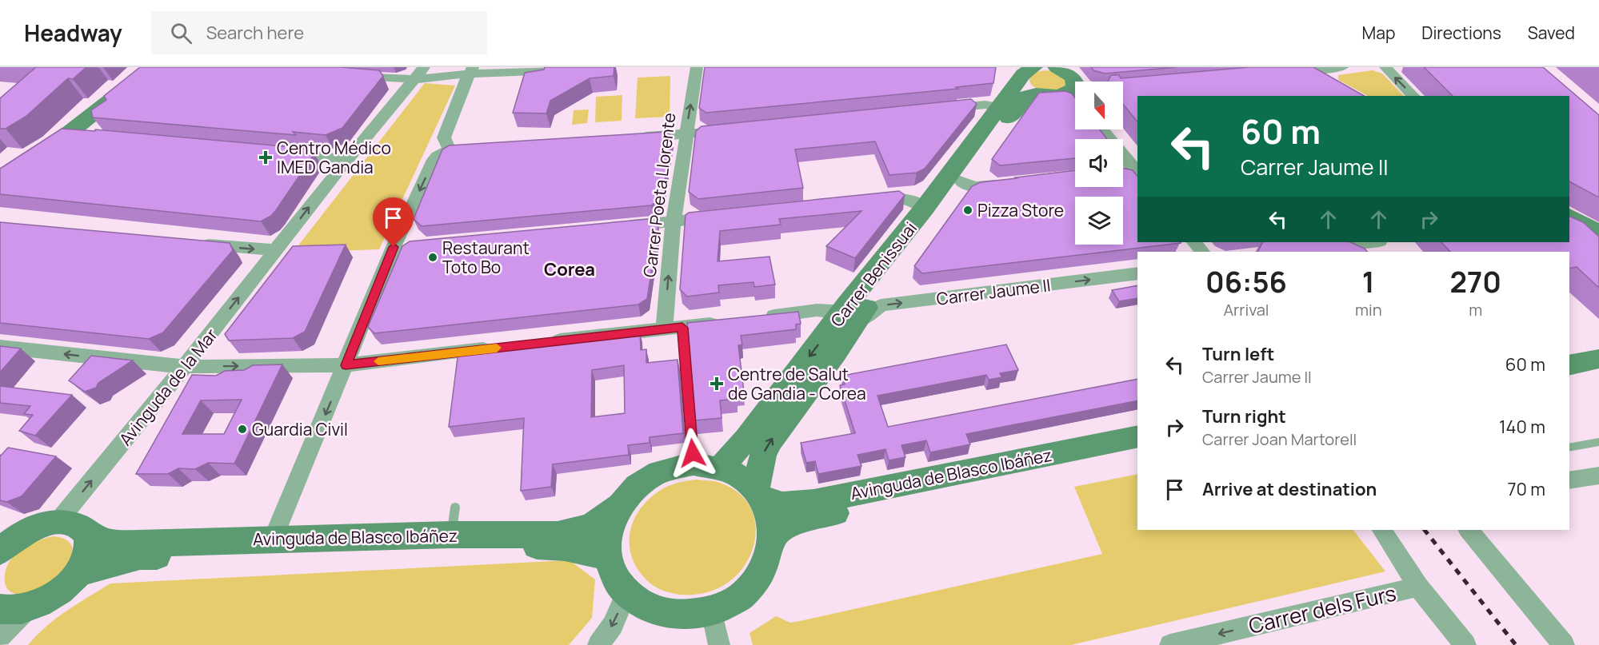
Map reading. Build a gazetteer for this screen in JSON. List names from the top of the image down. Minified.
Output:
{"streets":{"main road":["Carrer Benissuai","Avinguda de Blasco Ibáñez"],"street":["Carrer Poeta Llorente","Carrer Jaume II","Avinguda de la Mar","Carrer dels Furs"]},"crossings":[["Carrer Benissuai","Carrer Jaume II"],["Carrer Benissuai","Avinguda de Blasco Ibáñez"],["Avinguda de la Mar","Avinguda de Blasco Ibáñez"]],"one_way":["Carrer Poeta Llorente","Carrer dels Furs"],"districts":["Corea"],"places":{"health":["Centro Médico IMED Gandia","Centre de Salut de Gandia - Corea"],"other":["Pizza Store","Restaurant Toto Bo","Guardia Civil"]},"north":"bottom","page":{"header":"Headway","search":"Search here","nav":["Map","Directions","Saved"],"turn":["60 m","Carrer Jaume II"],"eta":["06:56","Arrival","1","min","270","m"],"list":[{"name":"Turn left","note":"Carrer Jaume II","value":"60 m"},{"name":"Turn right","note":"Carrer Joan Martorell","value":"140 m"},{"name":"Arrive at destination","value":"70 m"}]}}
